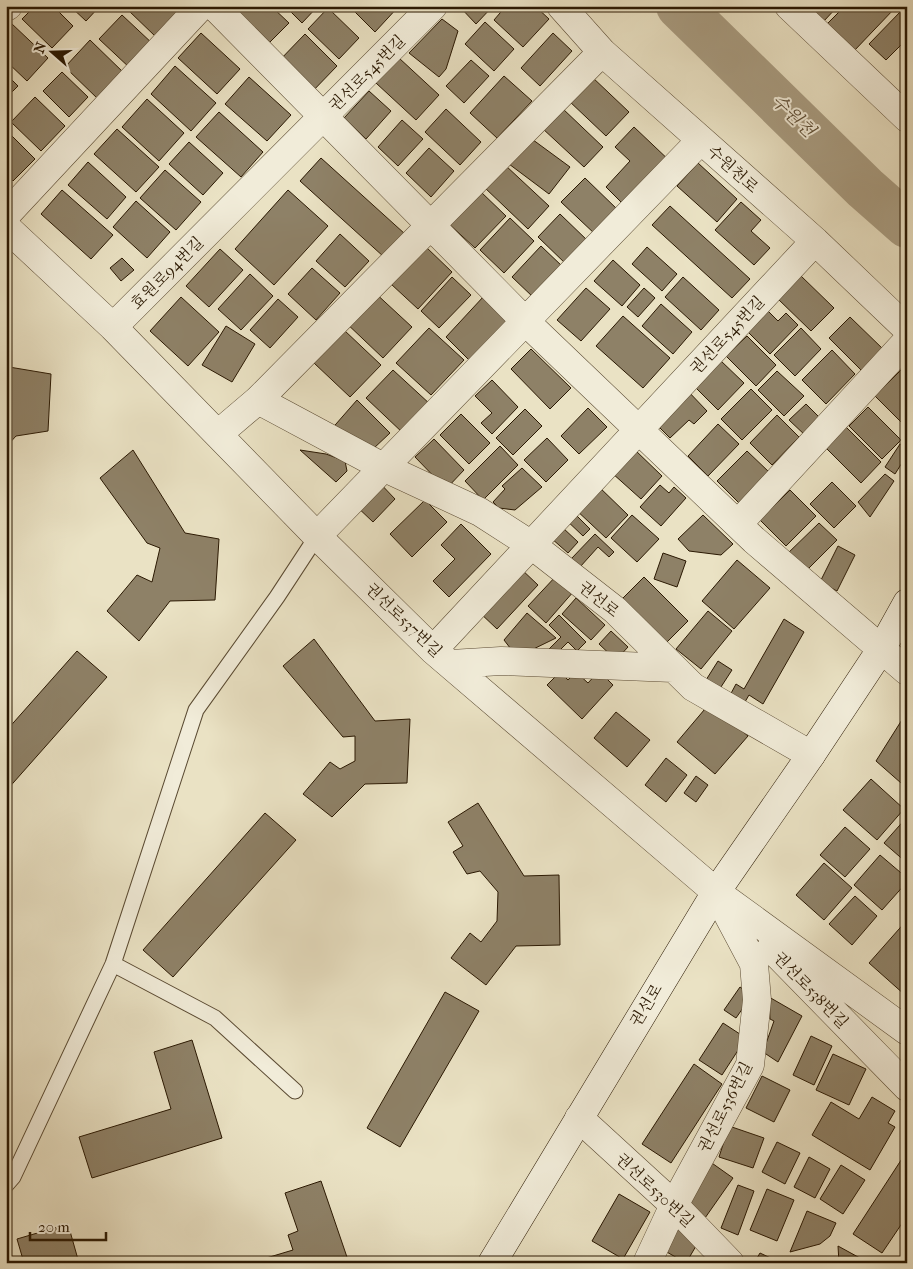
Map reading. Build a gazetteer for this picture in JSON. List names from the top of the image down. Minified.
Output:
{"streets":{"street":["권선로545번길","수원천로","효원로94번길","권선로","권선로537번길","권선로538번길","권선로536번길","권선로530번길"]},"crossings":[["권선로545번길","수원천로"],["권선로545번길","효원로94번길"],["권선로545번길","권선로"],["권선로545번길","권선로537번길"],["효원로94번길","권선로537번길"],["권선로","권선로537번길"],["권선로","권선로538번길"],["권선로","권선로536번길"],["권선로","권선로530번길"],["권선로537번길","권선로538번길"],["권선로537번길","권선로536번길"],["권선로538번길","권선로536번길"],["권선로536번길","권선로530번길"]],"water":["수원천"],"scale_bar":"20 m","north":"left"}
